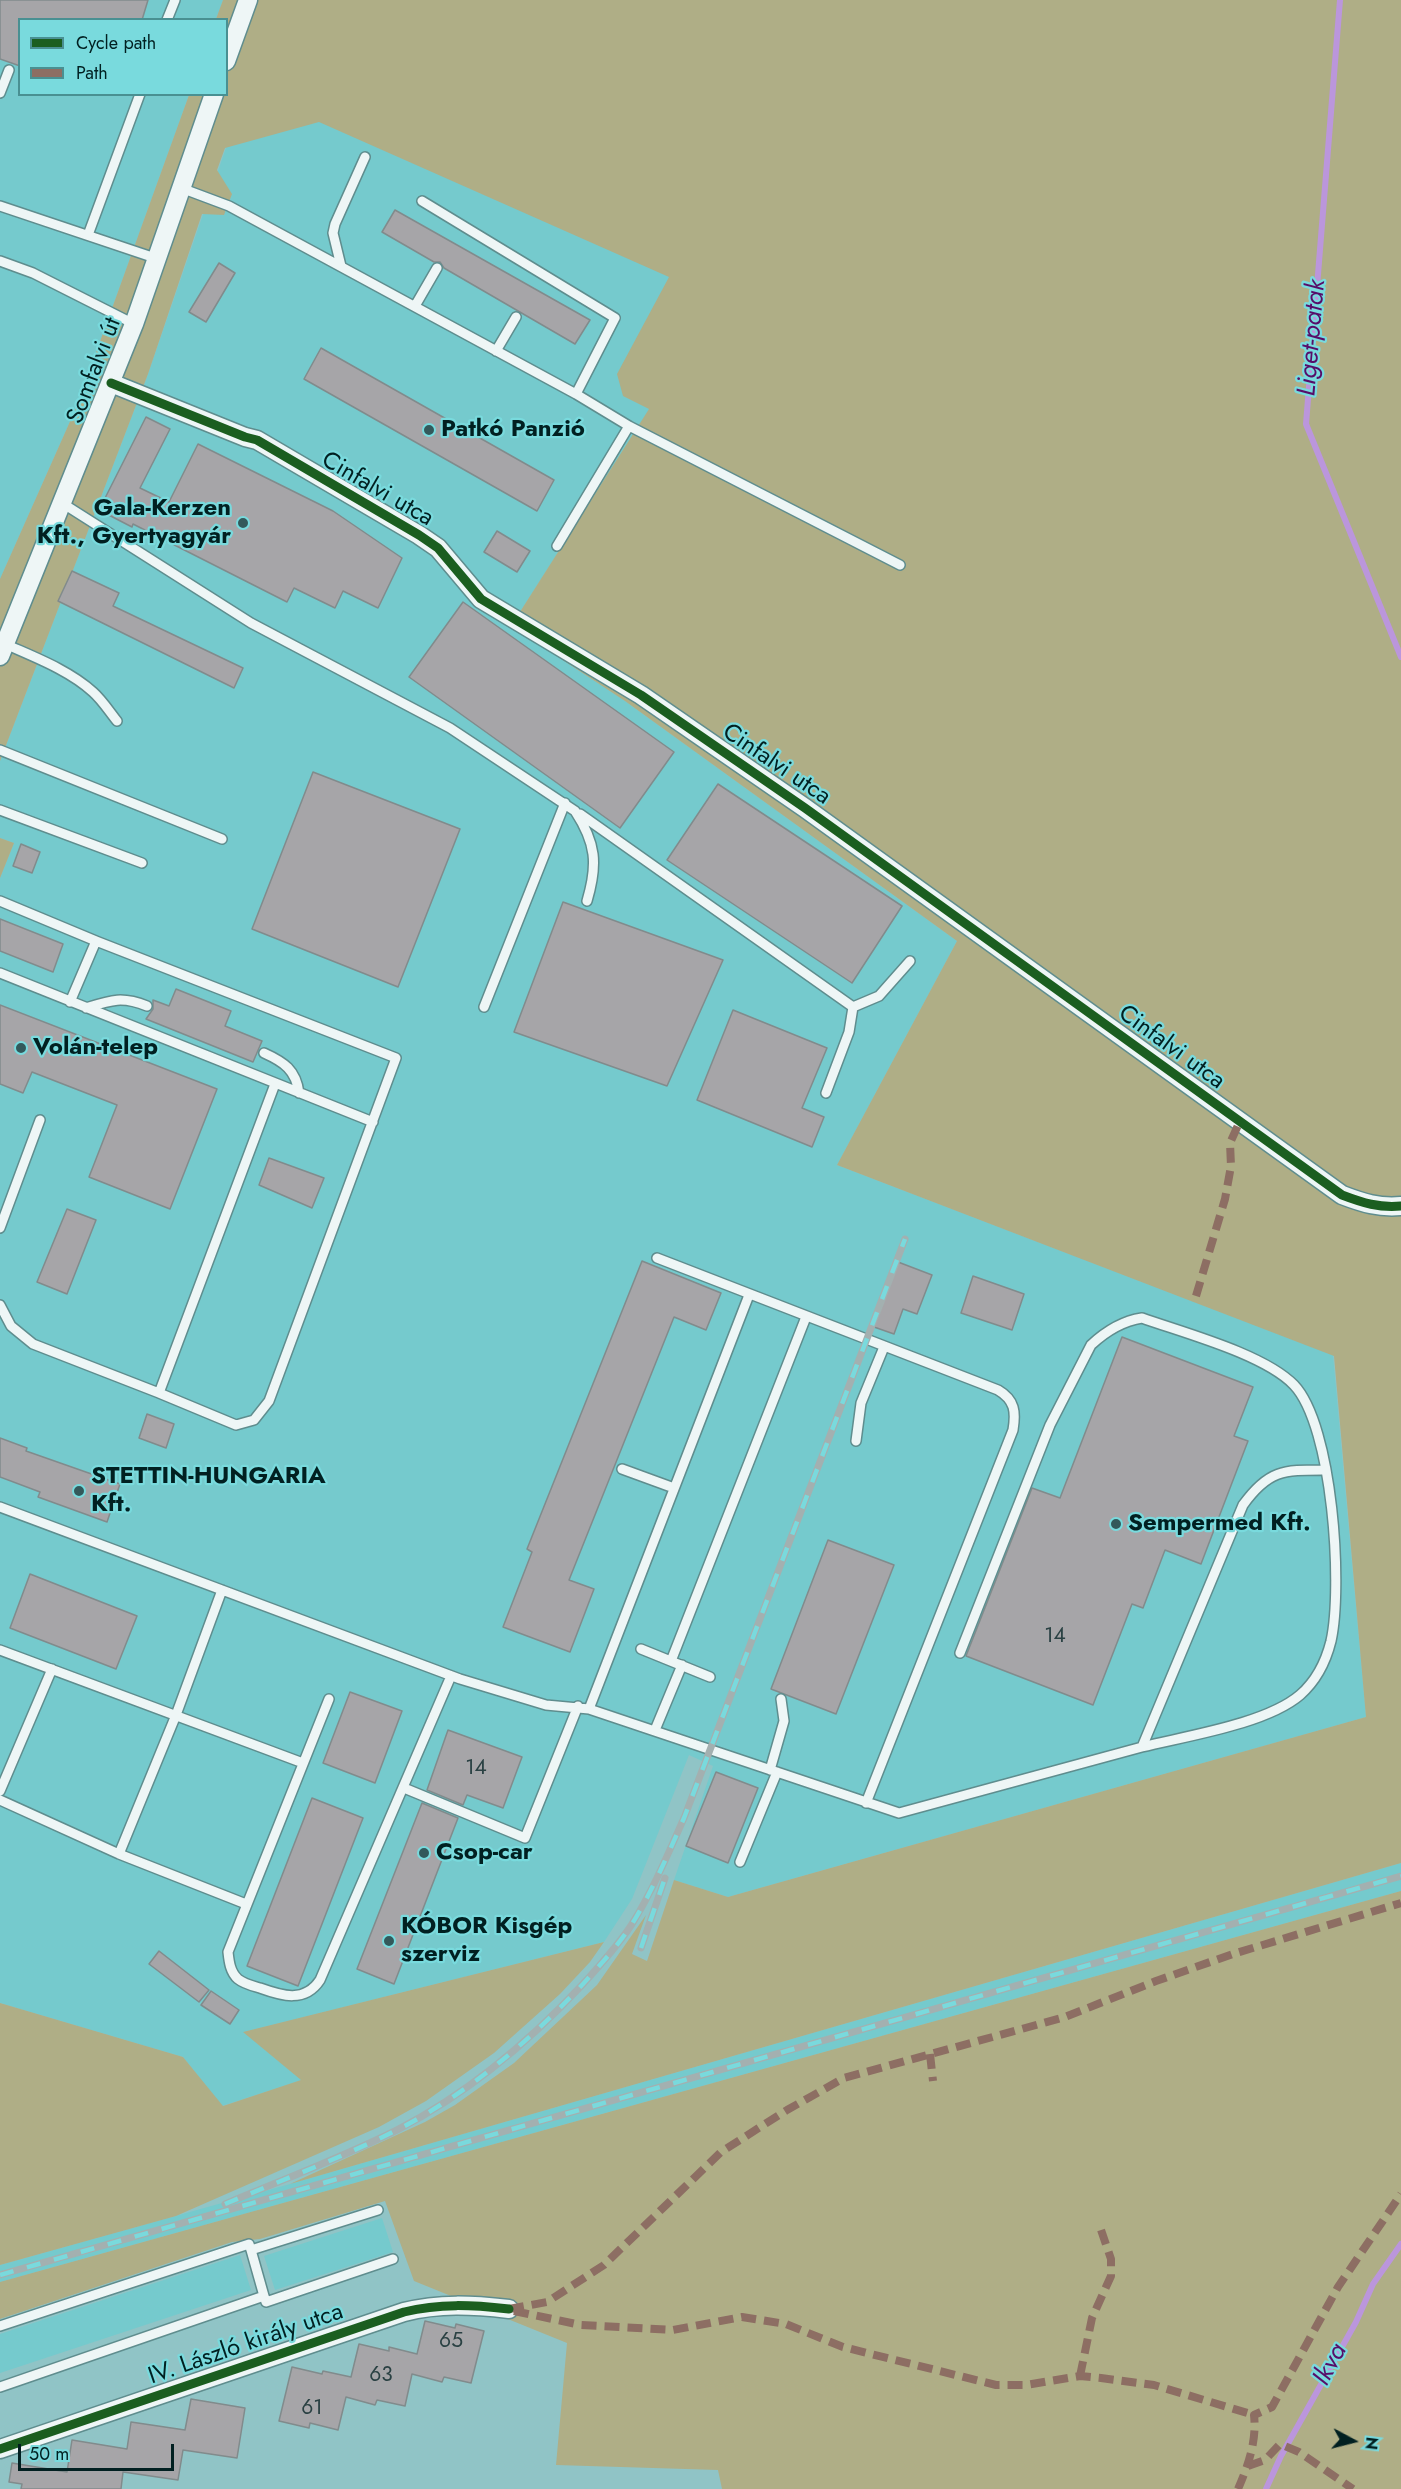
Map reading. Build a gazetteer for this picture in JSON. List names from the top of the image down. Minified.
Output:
{"streets":{"street":["Somfalvi út","Cinfalvi utca","IV. László király utca"]},"crossings":[["Somfalvi út","Cinfalvi utca"]],"water":["Liget-patak","Ikva"],"places":["Patkó Panzió","Gala-Kerzen Kft., Gyertyagyár","Volán-telep","STETTIN-HUNGARIA Kft.","Sempermed Kft.","Csop-car","KÓBOR Kisgép szerviz"],"house_numbers":["14","14","65","63","61"],"legend":["Cycle path","Path"],"scale_bar":"50 m","north":"right"}
